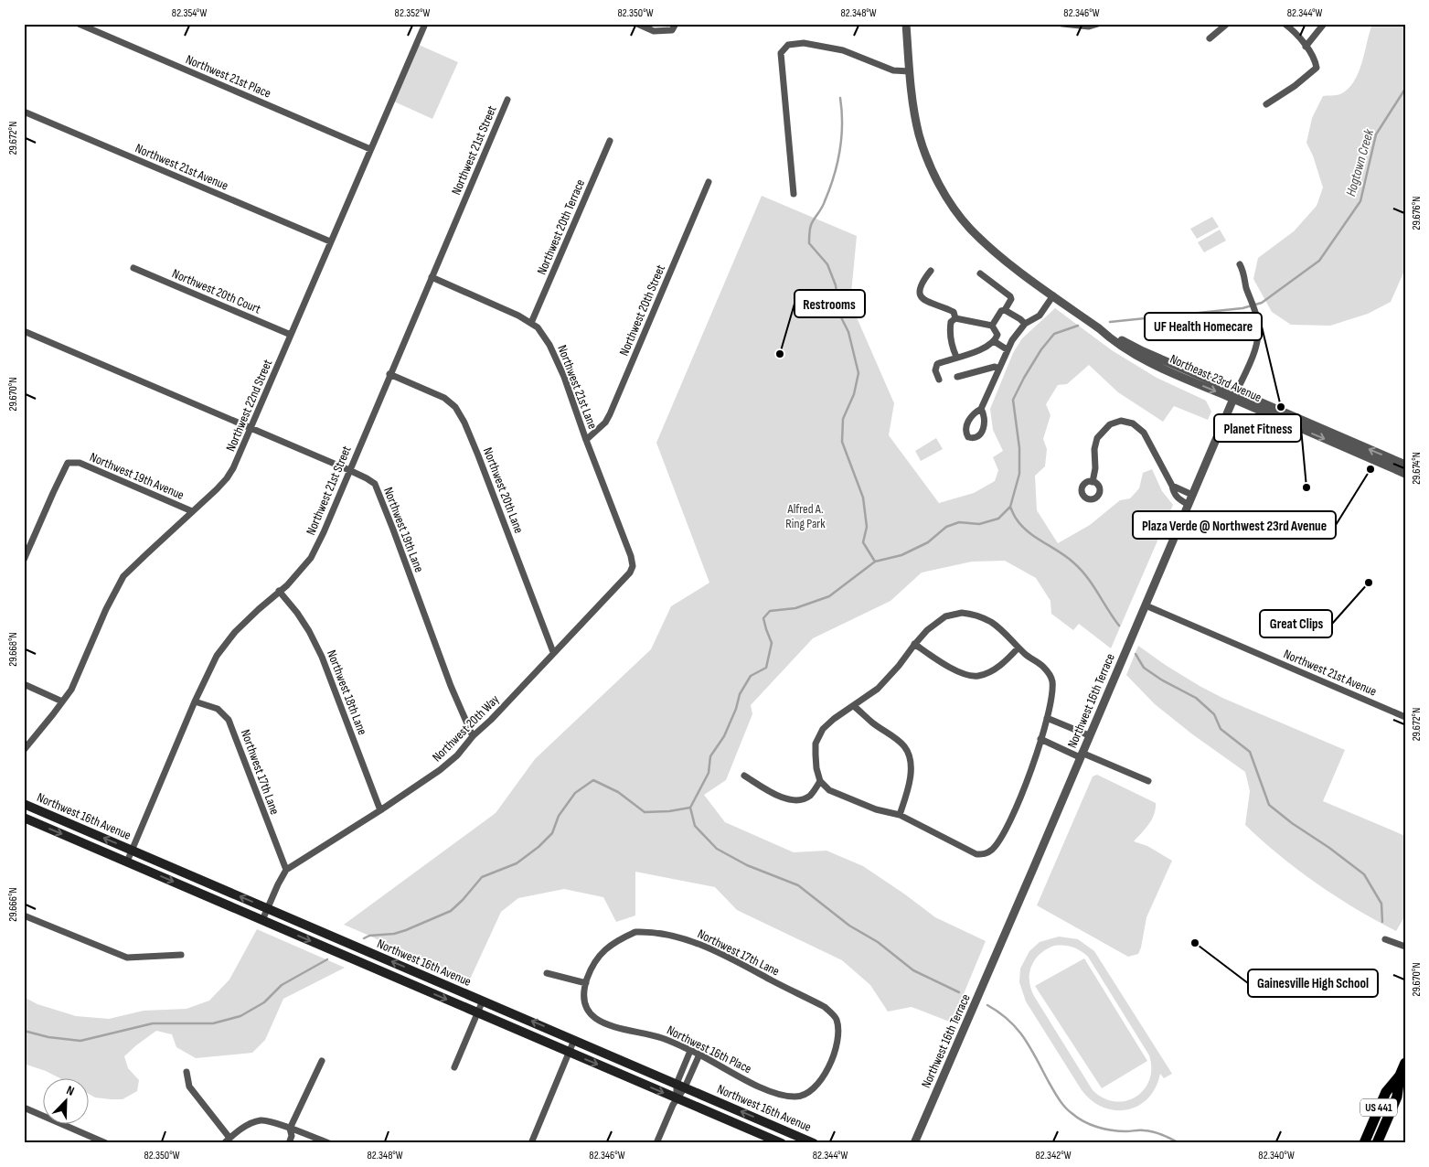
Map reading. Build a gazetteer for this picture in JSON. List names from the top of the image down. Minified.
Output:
{"streets":{"main road":["Northwest 16th Avenue","US 441"],"street":["Northwest 21st Place","Northwest 21st Street","Northwest 21st Avenue","Northwest 20th Terrace","Northwest 20th Court","Northwest 20th Street","Northeast 23rd Avenue","Northwest 21st Lane","Northwest 22nd Street","Northwest 19th Avenue","Northwest 20th Lane","Northwest 19th Lane","Northwest 18th Lane","Northwest 16th Terrace","Northwest 20th Way","Northwest 17th Lane","Northwest 16th Place"]},"crossings":[["Northwest 21st Place","Northwest 22nd Street"],["Northwest 21st Street","Northwest 21st Lane"],["Northwest 21st Street","Northwest 20th Lane"],["Northwest 21st Street","Northwest 19th Lane"],["Northwest 21st Street","Northwest 18th Lane"],["Northwest 21st Street","Northwest 17th Lane"],["Northwest 21st Street","Northwest 16th Avenue"],["Northwest 21st Avenue","Northwest 22nd Street"],["Northwest 21st Avenue","Northwest 16th Terrace"],["Northwest 20th Terrace","Northwest 21st Lane"],["Northwest 20th Court","Northwest 22nd Street"],["Northwest 20th Street","Northwest 21st Lane"],["Northeast 23rd Avenue","Northwest 16th Terrace"],["Northwest 21st Lane","Northwest 20th Way"],["Northwest 22nd Street","Northwest 19th Avenue"],["Northwest 22nd Street","Northwest 19th Lane"],["Northwest 20th Lane","Northwest 20th Way"],["Northwest 19th Lane","Northwest 20th Way"],["Northwest 18th Lane","Northwest 20th Way"],["Northwest 20th Way","Northwest 17th Lane"],["Northwest 20th Way","Northwest 16th Avenue"],["Northwest 17th Lane","Northwest 16th Place"]],"water":["Hogtown Creek"],"parks":["Alfred A. Ring Park"],"places":["Restrooms","UF Health Homecare","Plaza Verde @ Northwest 23rd Avenue","Planet Fitness","Great Clips","Gainesville High School"],"north":"top right","coordinates":["82.354°W","82.352°W","82.350°W","82.348°W","82.346°W","82.344°W","29.672°N","29.676°N","29.670°N","29.674°N","29.668°N","29.666°N","82.342°W","82.340°W"]}
